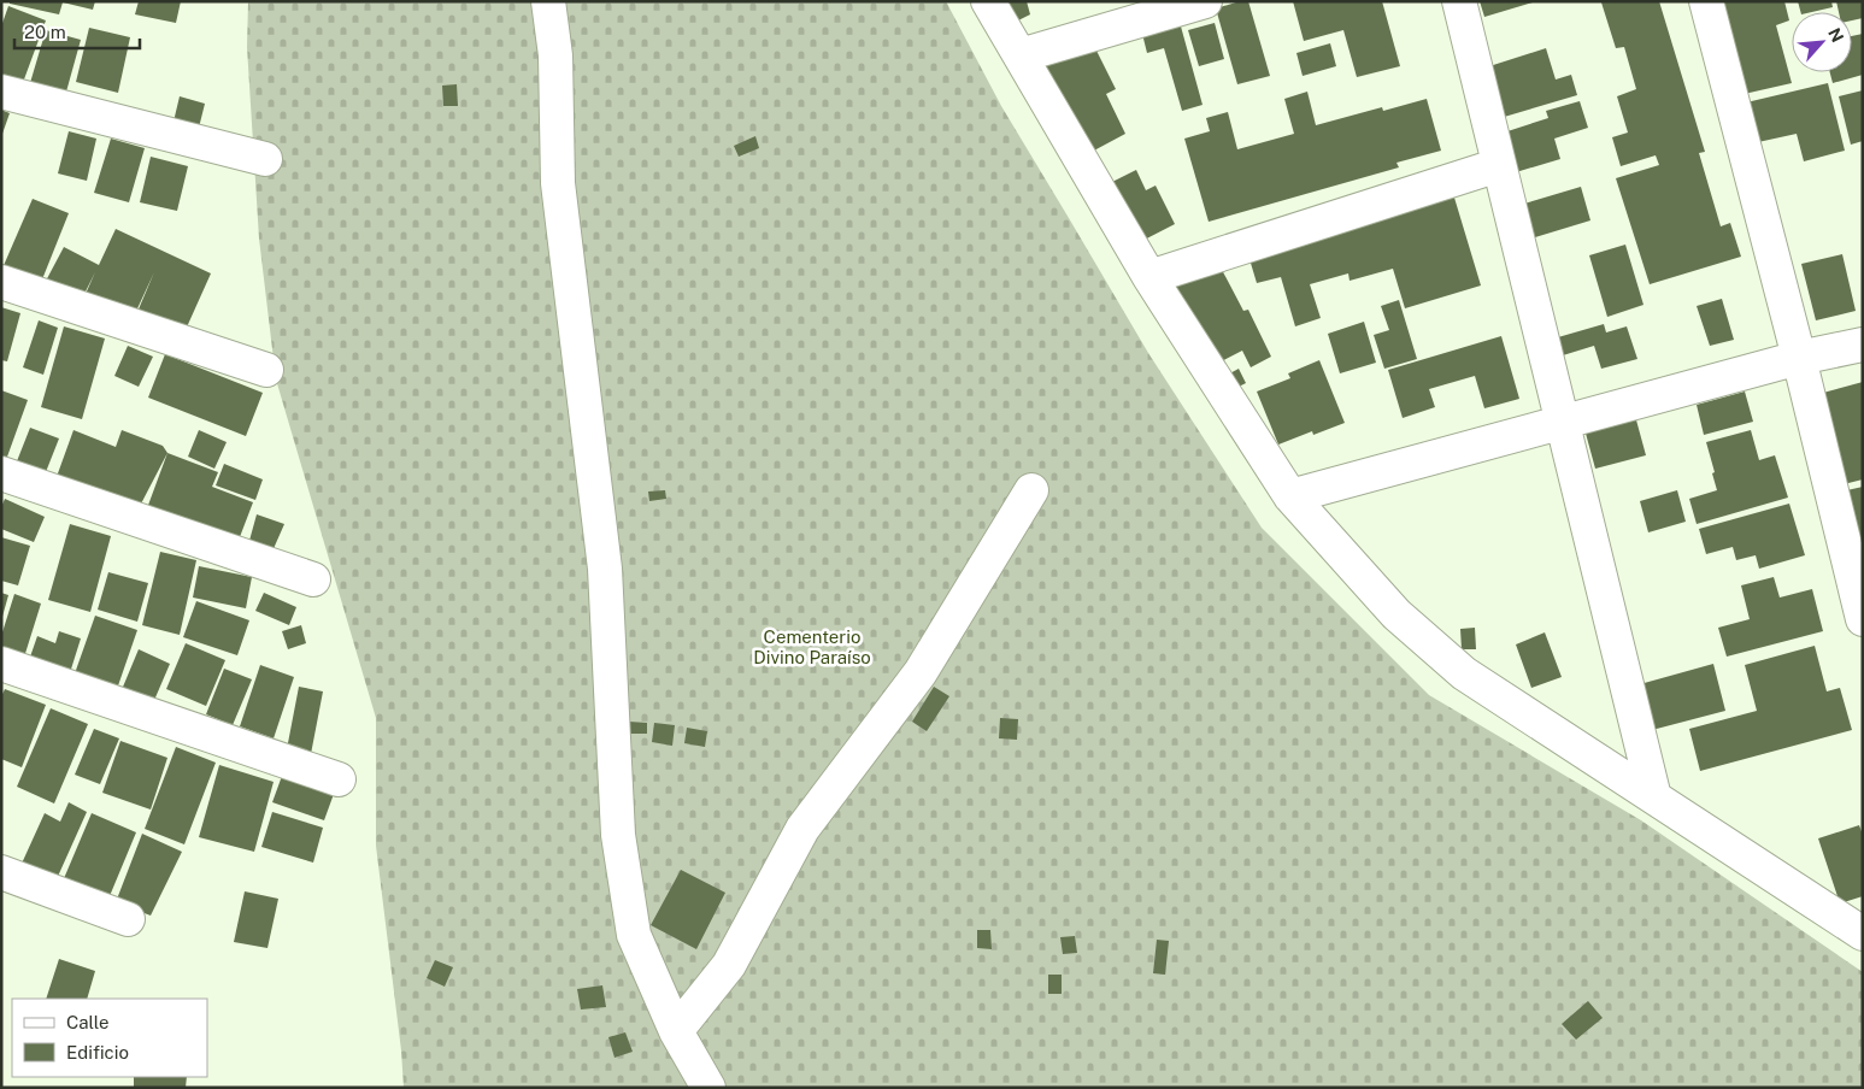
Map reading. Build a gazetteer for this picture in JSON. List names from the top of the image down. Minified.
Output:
{"parks":["Cementerio Divino Paraíso"],"legend":["Calle","Edificio"],"scale_bar":"20 m","north":"top right"}
